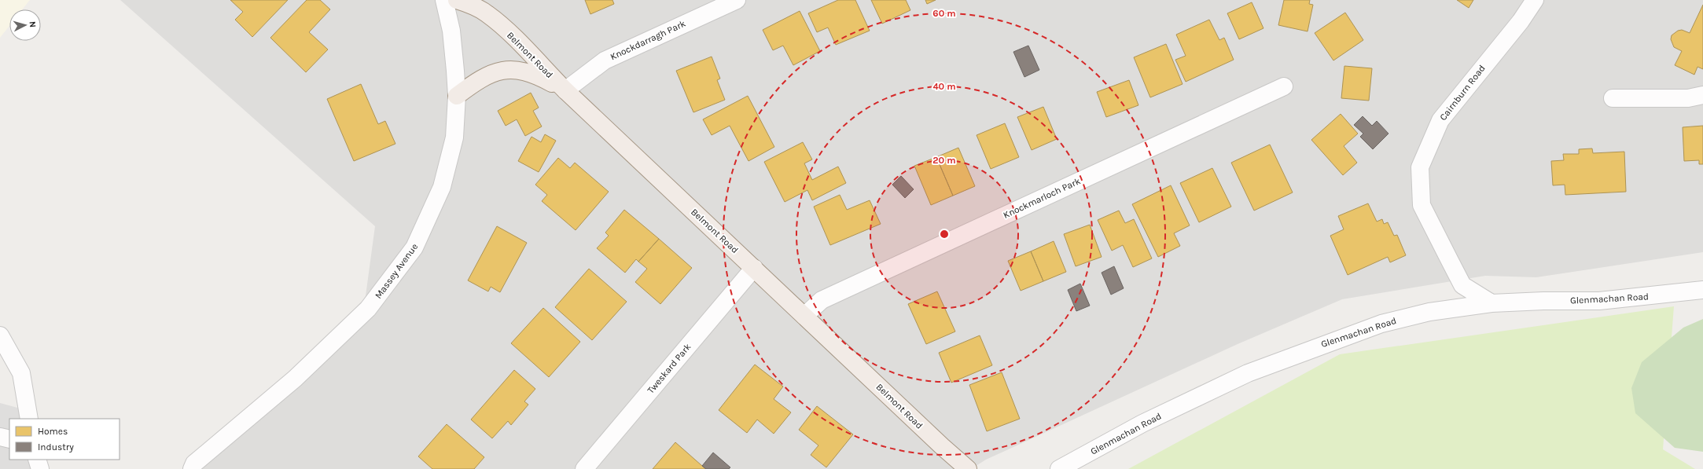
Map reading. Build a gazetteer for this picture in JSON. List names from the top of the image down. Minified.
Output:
{"streets":{"main road":["Belmont Road"],"street":["Knockdarragh Park","Cairnburn Road","Knockmarloch Park","Massey Avenue","Glenmachan Road","Tweskard Park"]},"crossings":[["Knockdarragh Park","Belmont Road"],["Belmont Road","Knockmarloch Park"],["Belmont Road","Tweskard Park"],["Cairnburn Road","Glenmachan Road"]],"legend":["Homes","Industry"],"north":"right","rings":["60 m","40 m","20 m"]}
